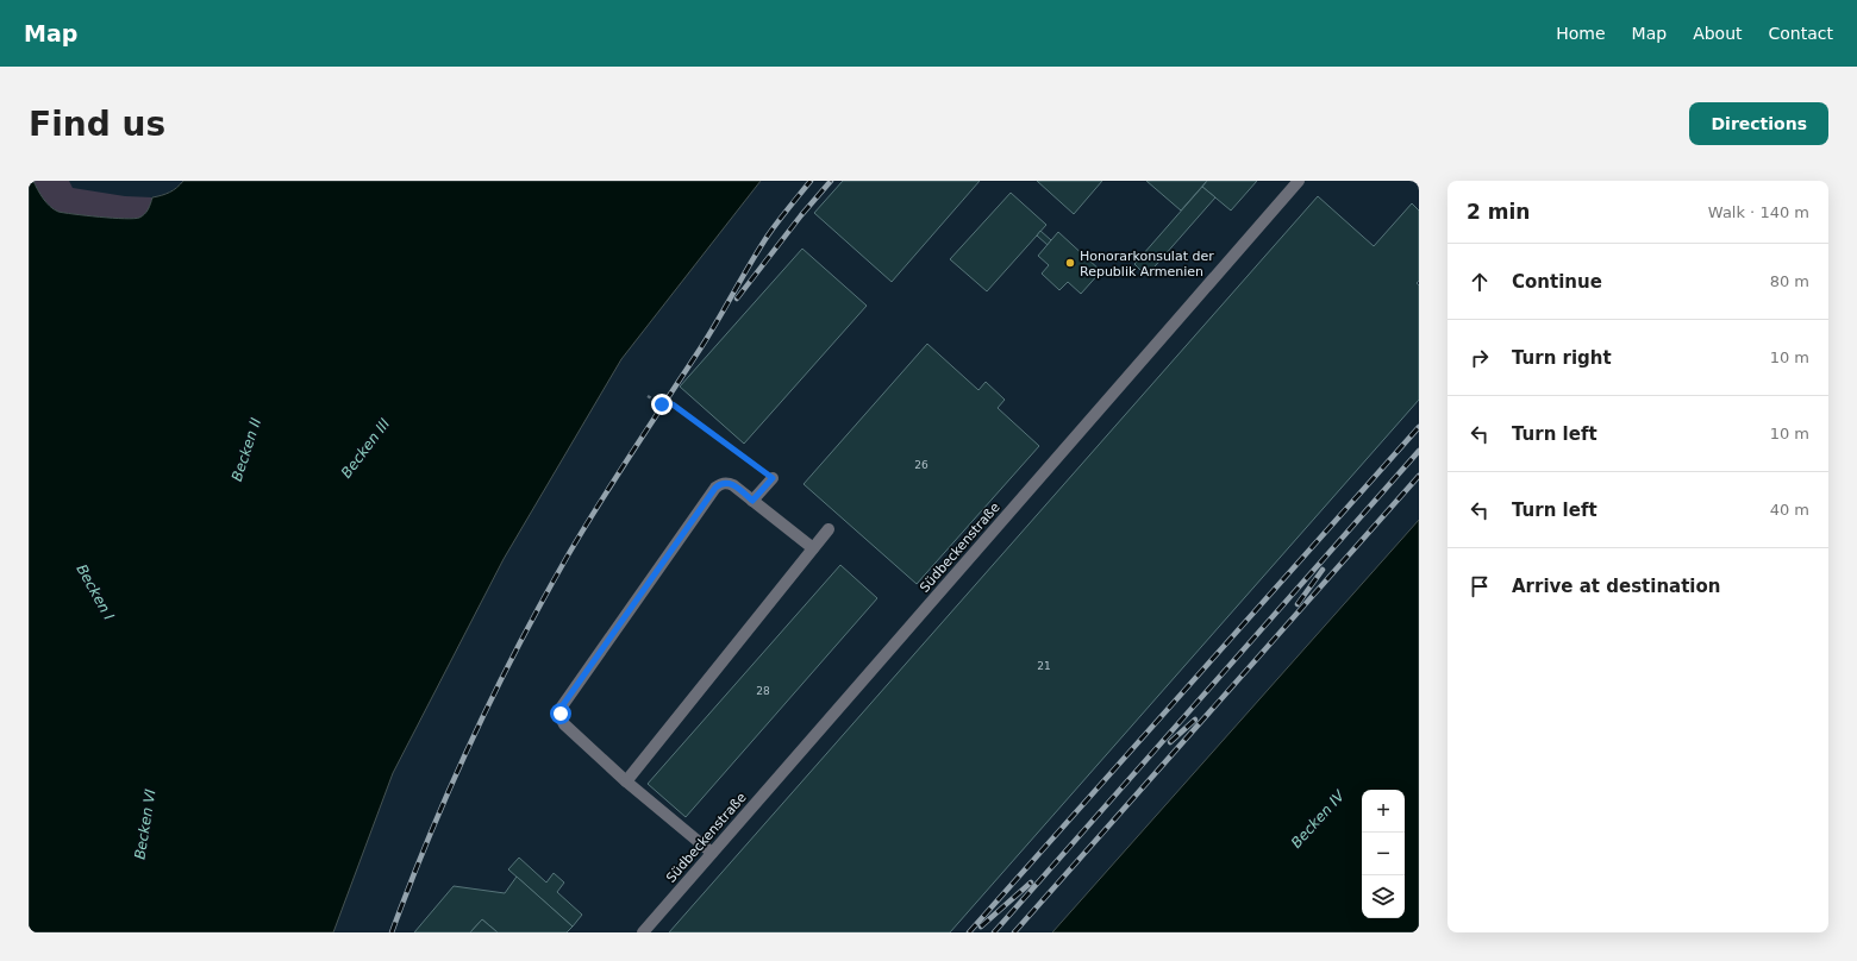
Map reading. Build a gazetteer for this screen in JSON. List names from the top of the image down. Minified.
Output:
{"streets":{"street":["Südbeckenstraße"]},"water":["Becken III","Becken II","Becken I","Becken IV","Becken VI"],"places":["Honorarkonsulat der Republik Armenien"],"house_numbers":["26","21","28"],"page":{"header":"Map","nav":["Home","Map","About","Contact"],"buttons":"Directions","title":"Find us","heading":["2 min","Walk · 140 m"],"list":[["Continue","80 m"],["Turn right","10 m"],["Turn left","10 m"],["Turn left","40 m"],"Arrive at destination"],"map_buttons":["+","−"]}}
